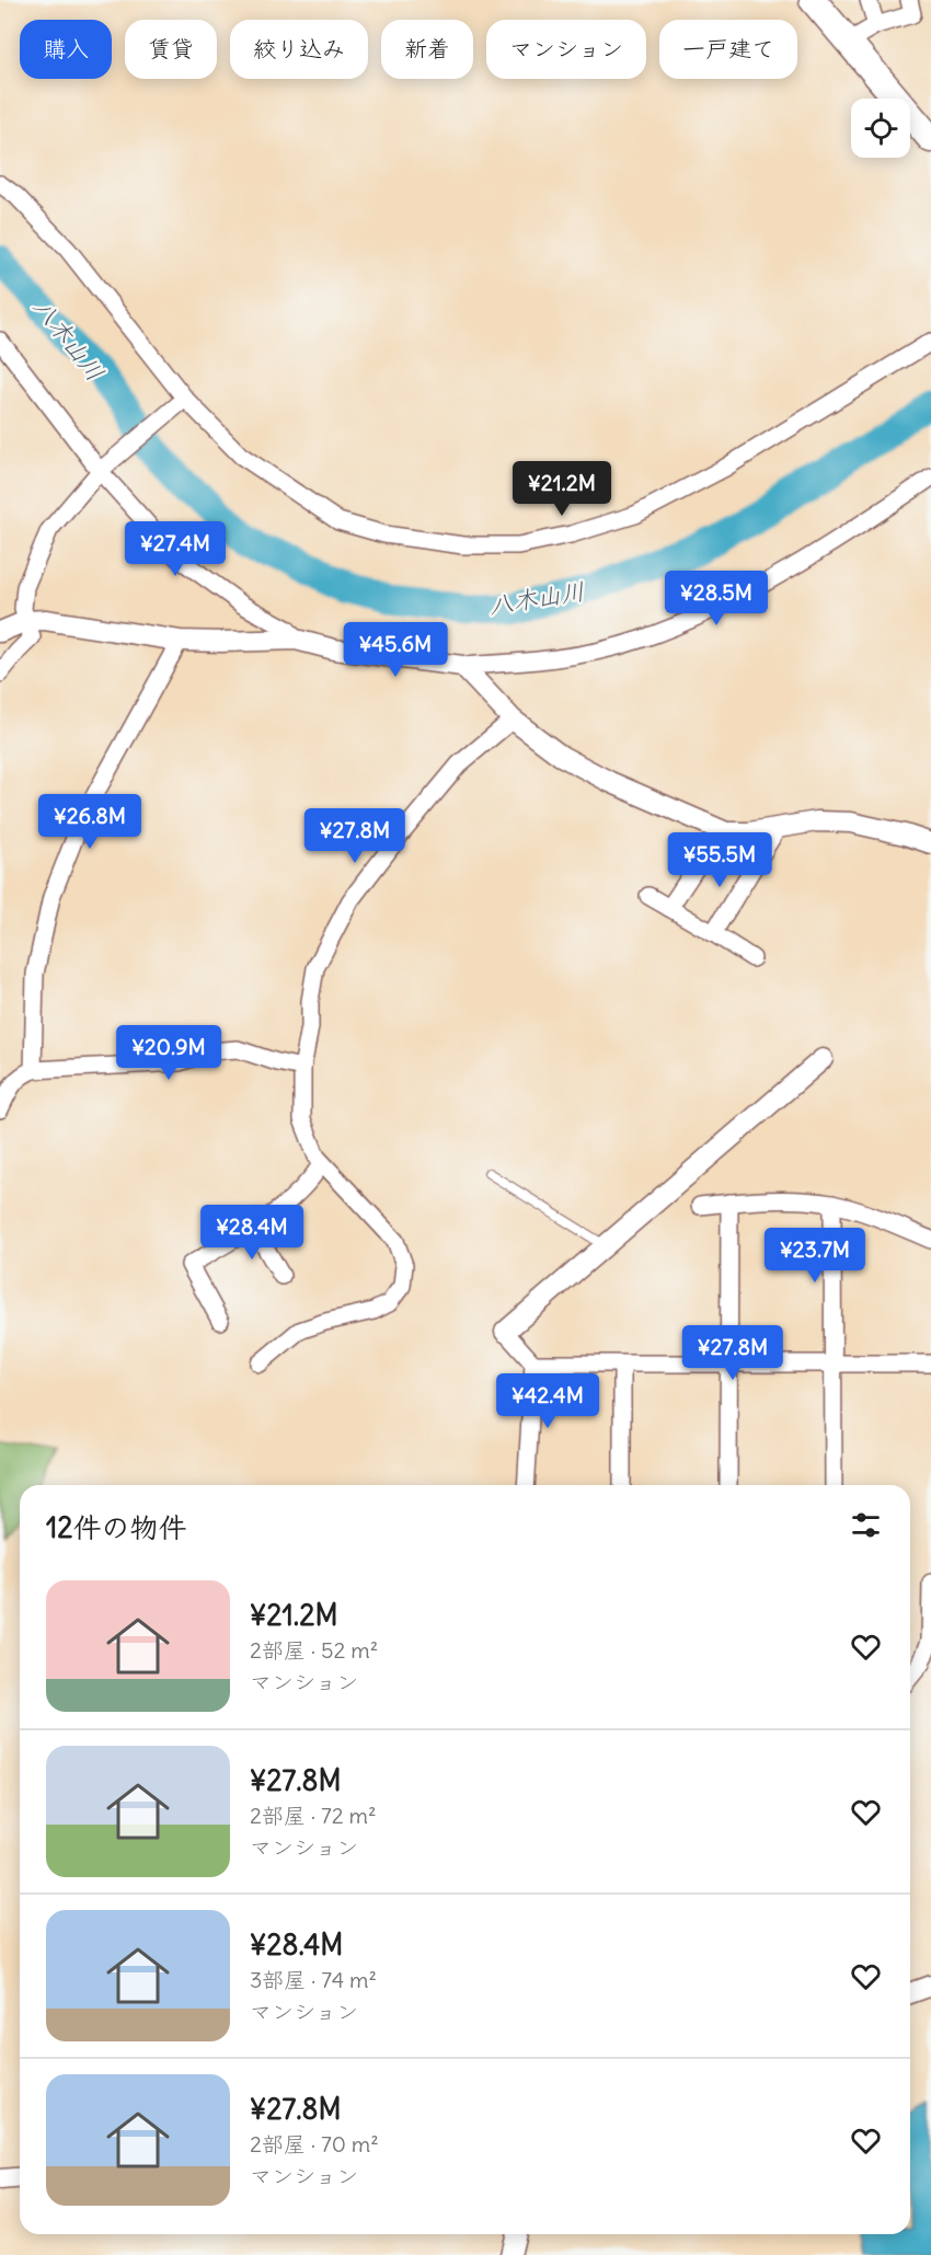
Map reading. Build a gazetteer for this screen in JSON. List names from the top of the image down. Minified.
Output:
{"water":["八木山川"],"page":{"chip":["購入","賃貸","絞り込み","新着","マンション","一戸建て"],"price":["¥21.2M","¥27.4M","¥28.5M","¥45.6M","¥26.8M","¥27.8M","¥55.5M","¥20.9M","¥28.4M","¥23.7M","¥27.8M","¥42.4M"],"heading":"12件の物件","list":[{"name":"¥21.2M","note":"2部屋 · 52 m² · マンション"},{"name":"¥27.8M","note":"2部屋 · 72 m² · マンション"},{"name":"¥28.4M","note":"3部屋 · 74 m² · マンション"},{"name":"¥27.8M","note":"2部屋 · 70 m² · マンション"}]}}
